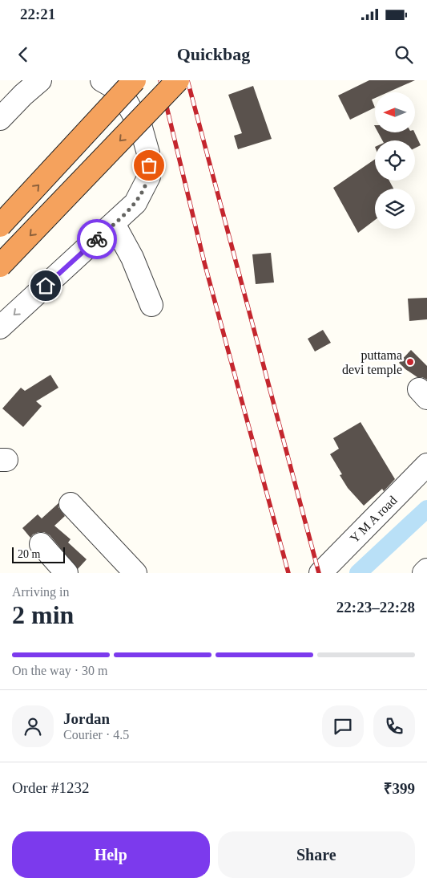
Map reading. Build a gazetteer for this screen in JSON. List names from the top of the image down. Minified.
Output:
{"streets":{"street":["Y M A road"]},"places":["puttama devi temple"],"scale_bar":"20 m","north":"left","page":{"status":"22:21","header":"Quickbag","scale":"20 m","heading":["2 min","Arriving in","22:23–22:28"],"panel":["Jordan","Courier · 4.5","Order #1232","₹399"],"bar":"On the way · 30 m","buttons":["Help","Share"]}}
